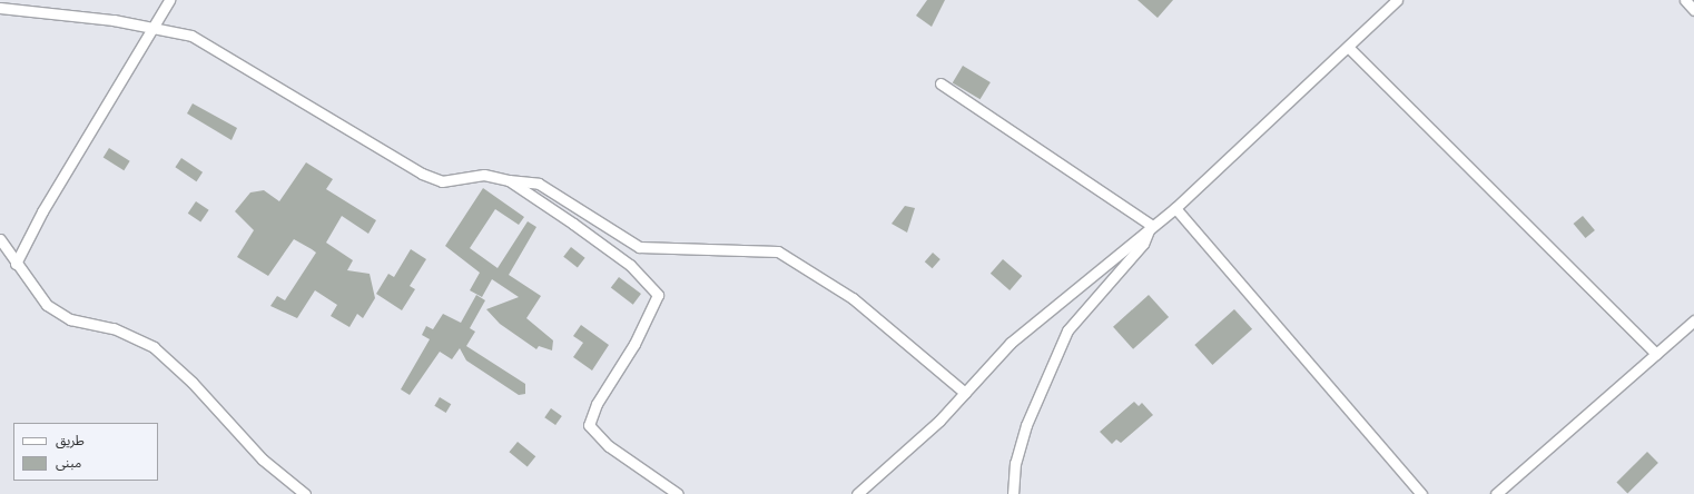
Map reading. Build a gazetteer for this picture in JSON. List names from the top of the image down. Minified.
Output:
{"legend":["طريق","مبنى"]}
